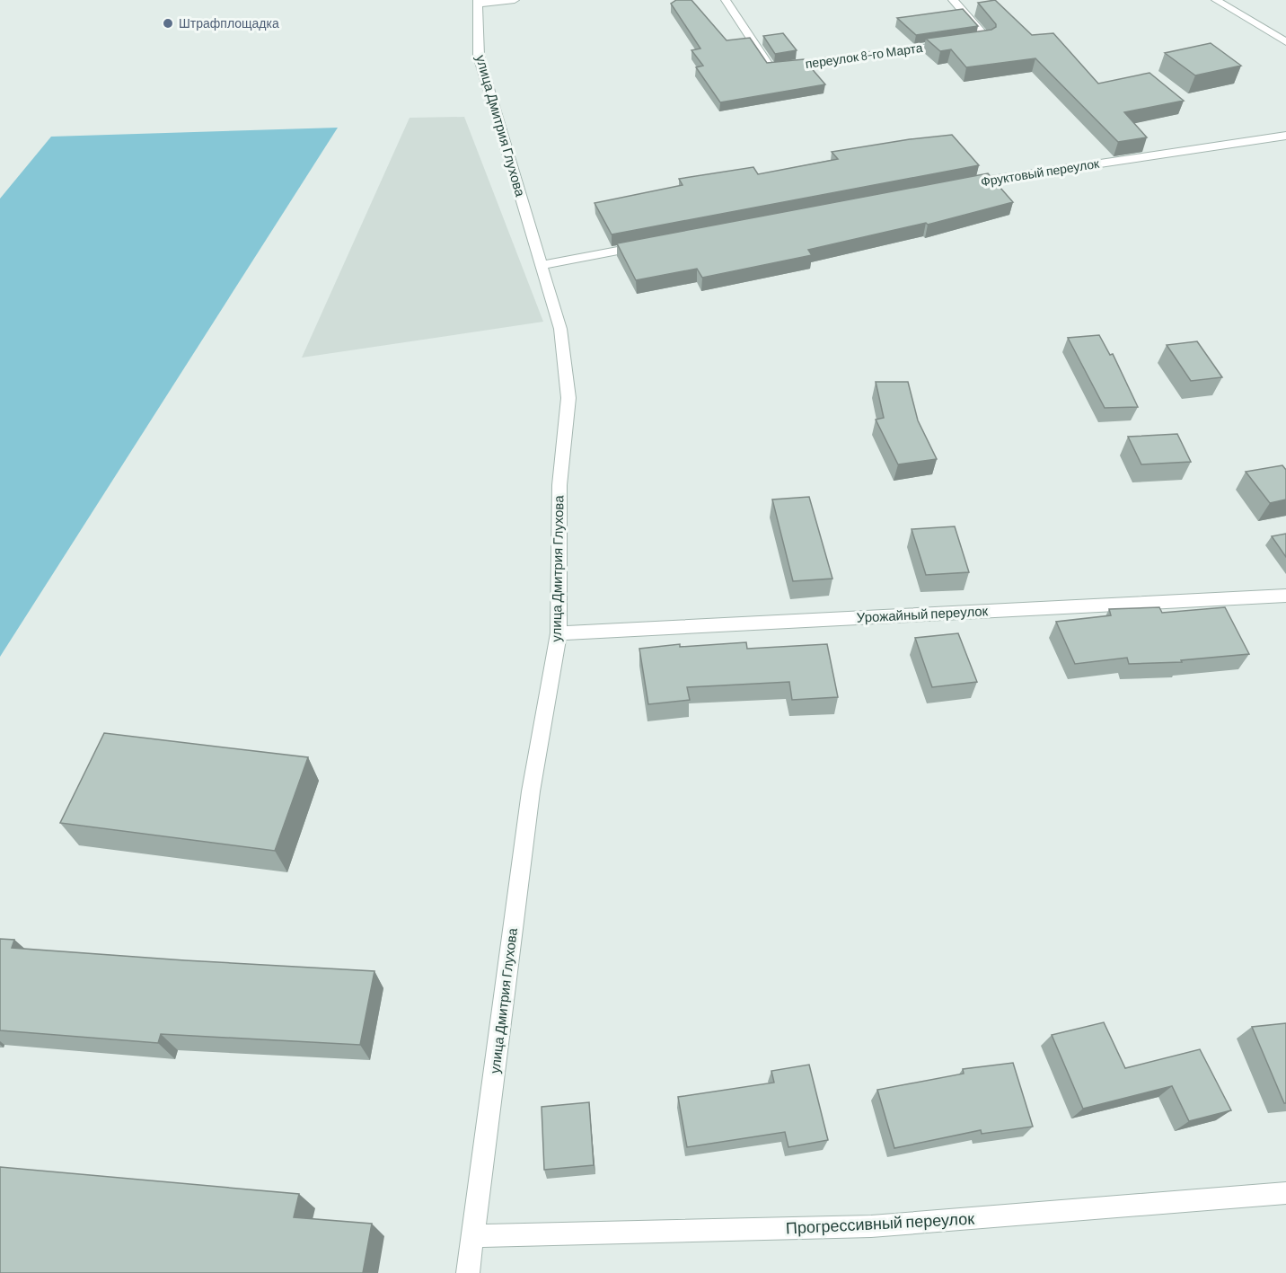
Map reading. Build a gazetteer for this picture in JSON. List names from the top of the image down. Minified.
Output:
{"streets":{"street":["переулок 8-го Марта","улица Дмитрия Глухова","Фруктовый переулок","Урожайный переулок","Прогрессивный переулок"]},"crossings":[["улица Дмитрия Глухова","Урожайный переулок"],["улица Дмитрия Глухова","Прогрессивный переулок"]],"places":["Штрафплощадка"]}
